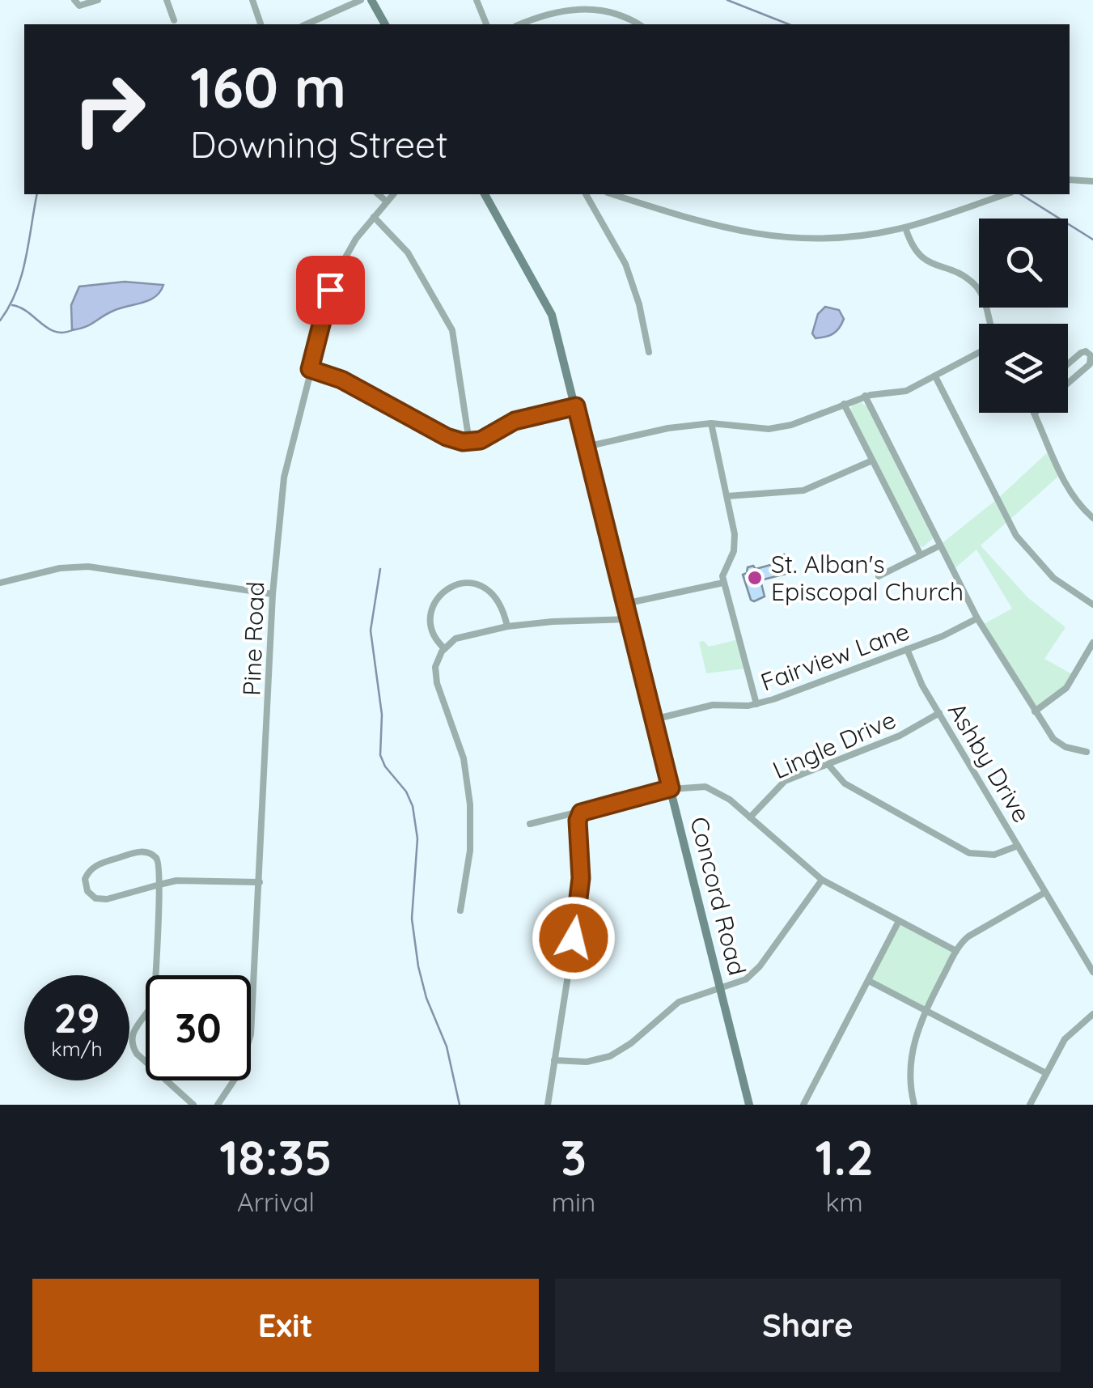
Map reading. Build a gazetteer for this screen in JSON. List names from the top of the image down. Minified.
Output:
{"streets":{"main road":["Concord Road"],"street":["Pine Road","Fairview Lane","Lingle Drive","Ashby Drive"]},"crossings":[["Fairview Lane","Ashby Drive"],["Fairview Lane","Concord Road"],["Lingle Drive","Ashby Drive"]],"places":["St. Alban's Episcopal Church"],"page":{"turn":["160 m","Downing Street"],"speed":"29 km/h","limit":"30","eta":["18:35","Arrival","3","min","1.2","km"],"buttons":["Exit","Share"]}}
